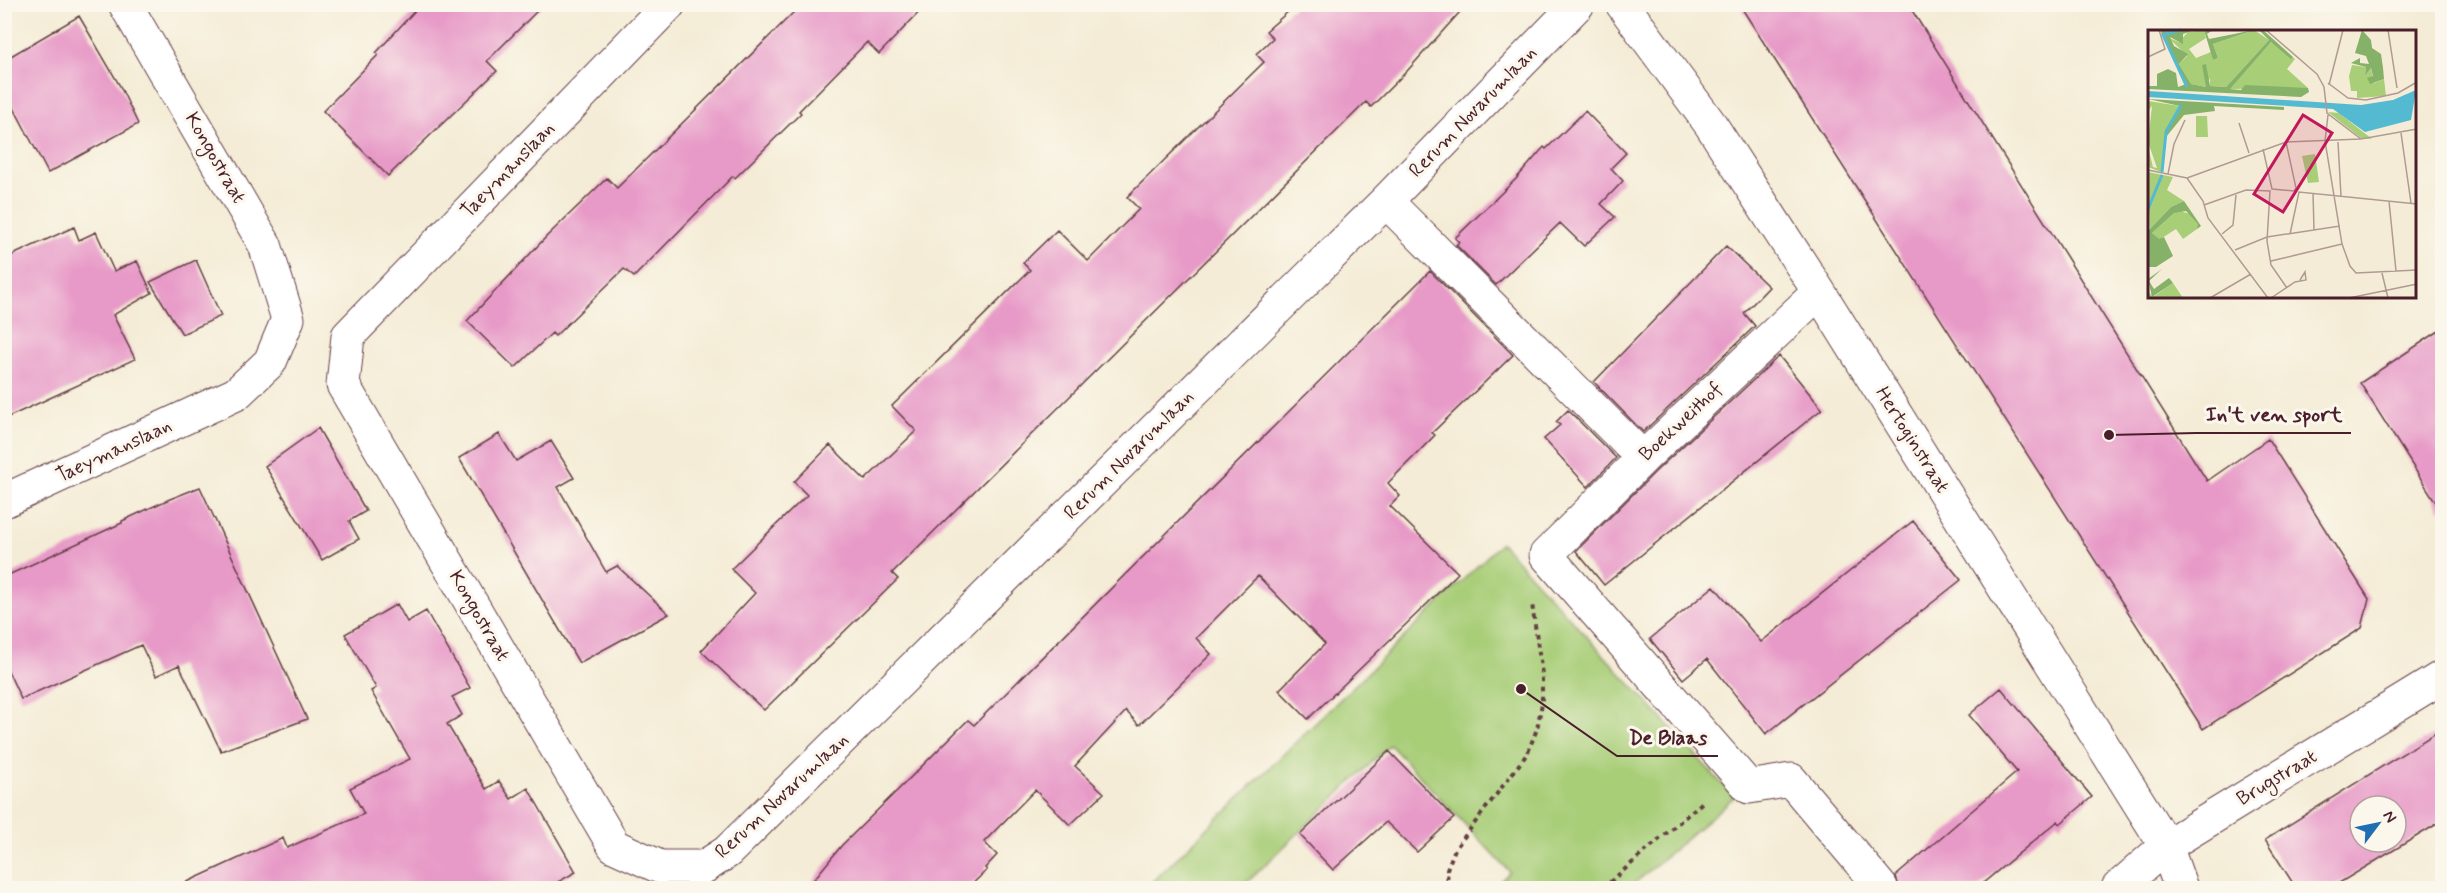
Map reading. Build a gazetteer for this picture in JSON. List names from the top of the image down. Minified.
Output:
{"streets":{"street":["Rerum Novarumlaan","Kongostraat","Taeymanslaan","Boekweithof","Hertoginstraat","Brugstraat"]},"crossings":[["Rerum Novarumlaan","Kongostraat"],["Kongostraat","Taeymanslaan"],["Boekweithof","Hertoginstraat"],["Hertoginstraat","Brugstraat"]],"places":["In't ven sport","De Blaas"],"north":"top right"}
